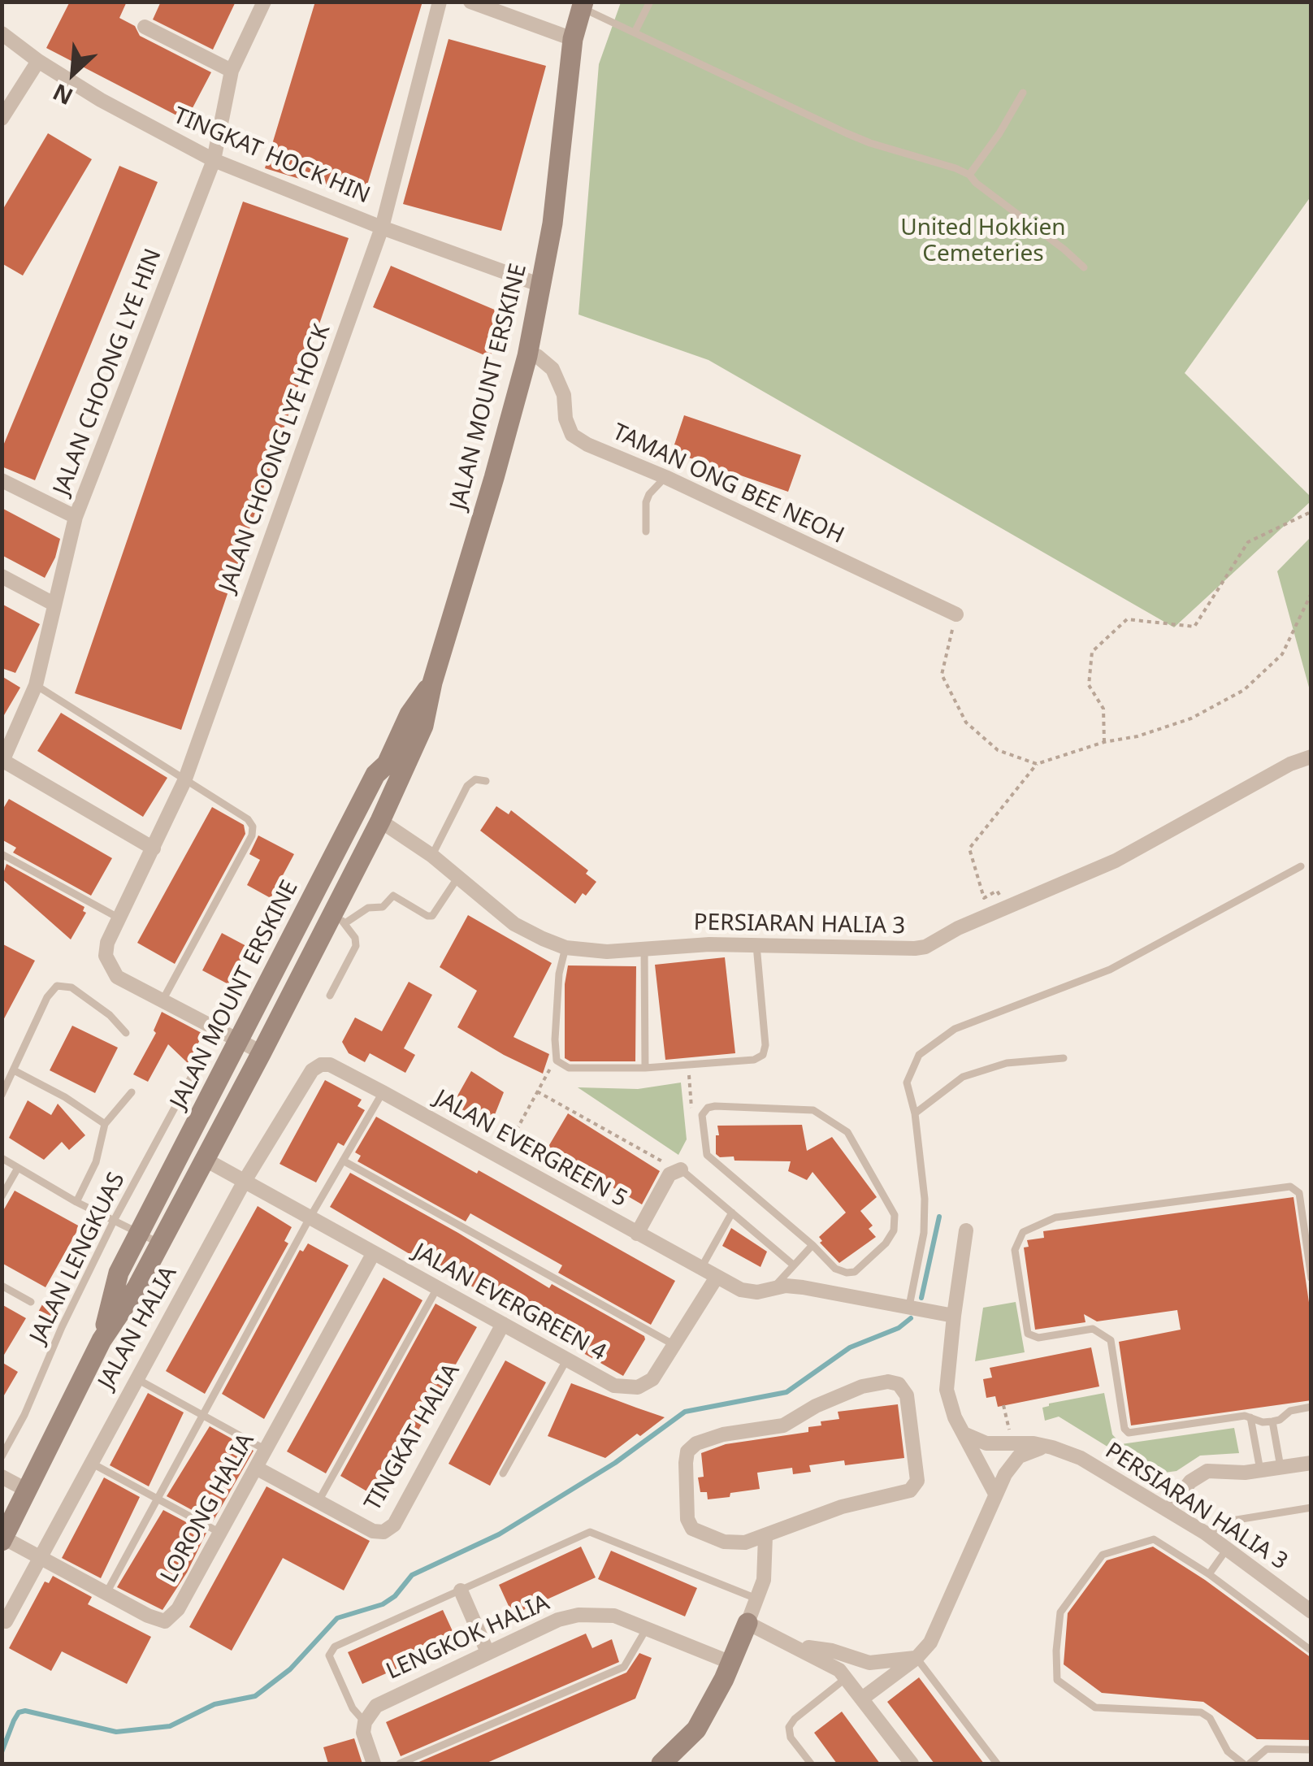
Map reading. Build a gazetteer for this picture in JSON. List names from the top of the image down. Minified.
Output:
{"streets":{"main road":["JALAN MOUNT ERSKINE"],"street":["TINGKAT HOCK HIN","JALAN CHOONG LYE HIN","JALAN CHOONG LYE HOCK","TAMAN ONG BEE NEOH","PERSIARAN HALIA 3","JALAN EVERGREEN 5","JALAN EVERGREEN 4","JALAN HALIA","TINGKAT HALIA","LORONG HALIA","LENGKOK HALIA"],"lane":["JALAN LENGKUAS"]},"crossings":[["TINGKAT HOCK HIN","JALAN CHOONG LYE HIN"],["TINGKAT HOCK HIN","JALAN MOUNT ERSKINE"],["TINGKAT HOCK HIN","JALAN CHOONG LYE HOCK"],["JALAN MOUNT ERSKINE","TAMAN ONG BEE NEOH"],["JALAN MOUNT ERSKINE","PERSIARAN HALIA 3"],["JALAN MOUNT ERSKINE","JALAN EVERGREEN 4"],["JALAN MOUNT ERSKINE","LORONG HALIA"],["JALAN EVERGREEN 5","JALAN EVERGREEN 4"],["JALAN EVERGREEN 5","JALAN HALIA"],["JALAN EVERGREEN 4","JALAN HALIA"],["JALAN EVERGREEN 4","TINGKAT HALIA"],["JALAN EVERGREEN 4","LORONG HALIA"],["JALAN HALIA","LORONG HALIA"],["TINGKAT HALIA","LORONG HALIA"]],"parks":["United Hokkien Cemeteries"],"north":"bottom left"}
